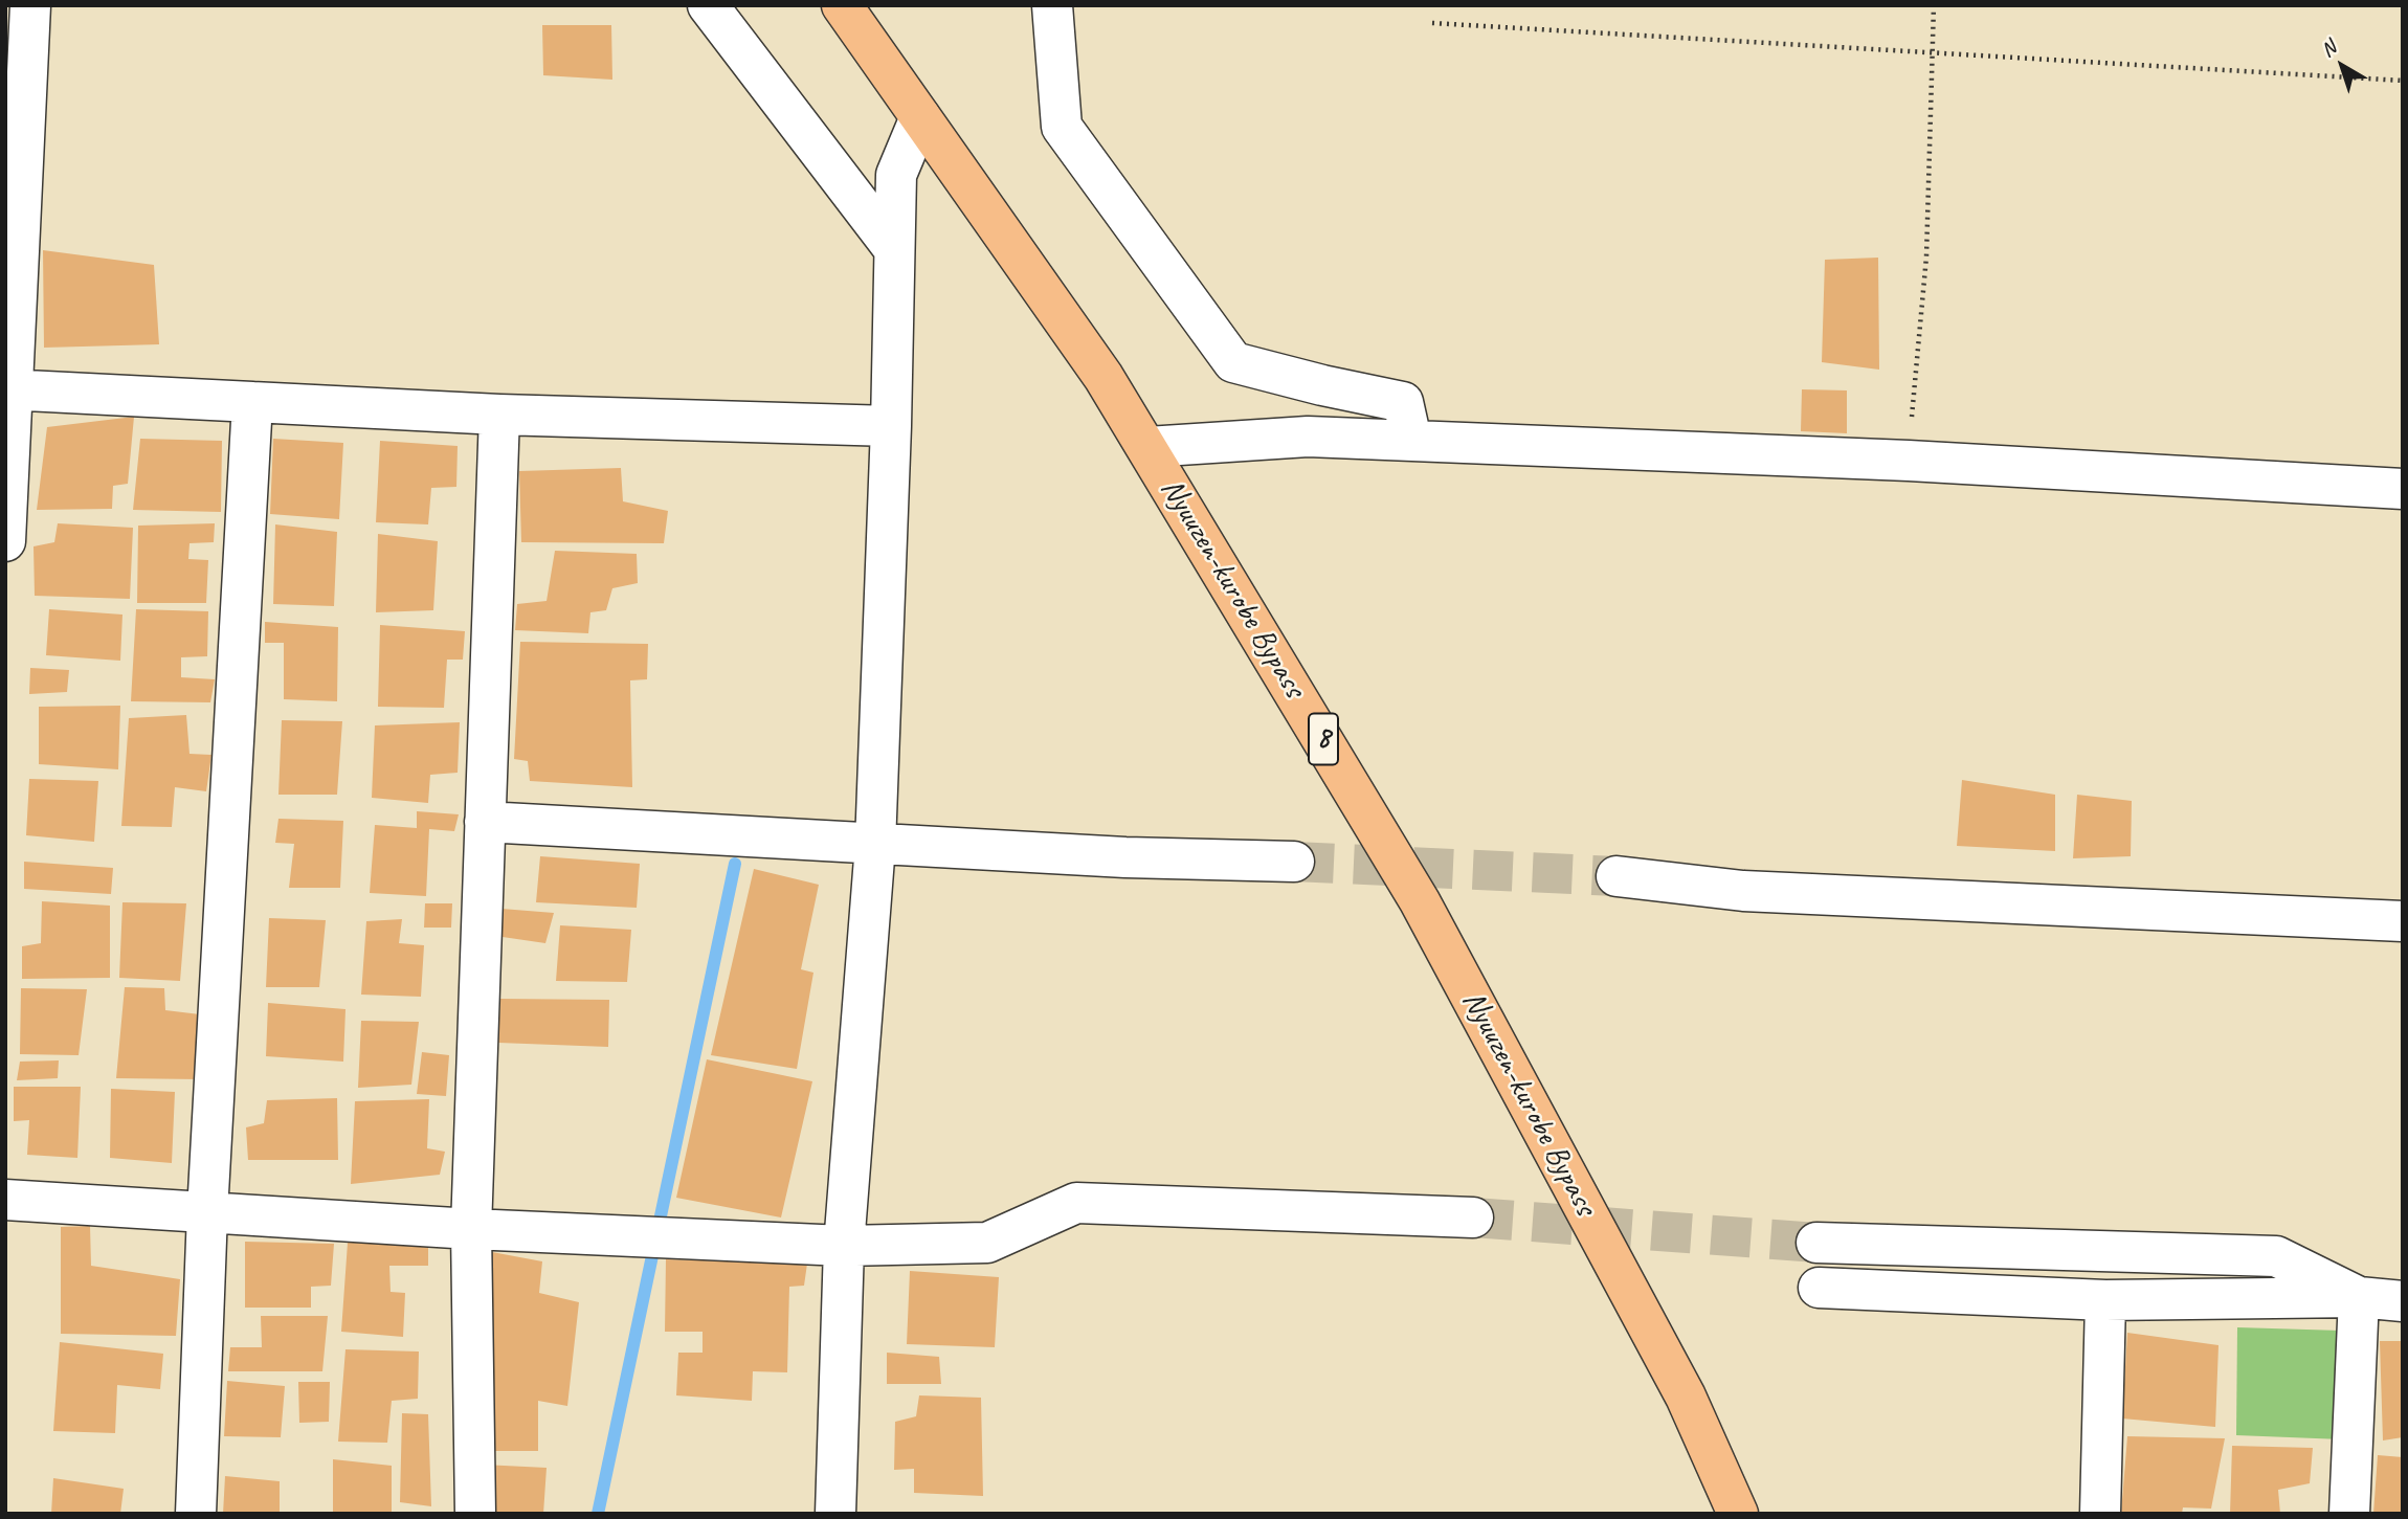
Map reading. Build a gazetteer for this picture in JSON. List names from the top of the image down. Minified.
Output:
{"streets":{"highway":["Nyuuzen-kurobe Bypass","8"]},"north":"top left"}
